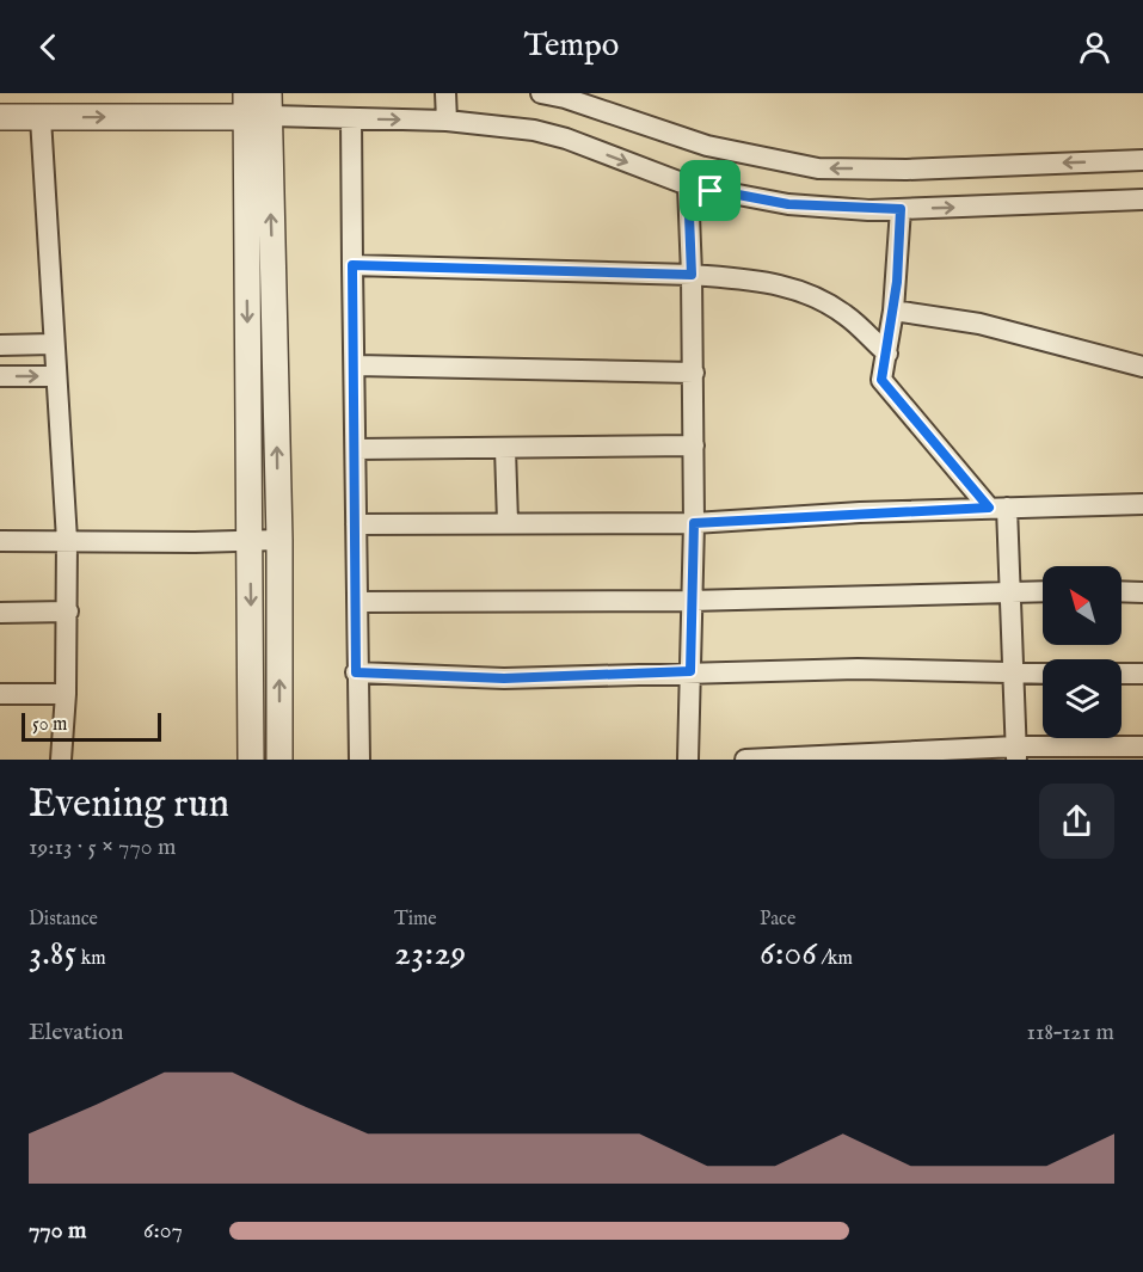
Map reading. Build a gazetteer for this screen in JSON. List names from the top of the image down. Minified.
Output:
{"scale_bar":"50 m","north":"top left","page":{"header":"Tempo","scale":"50 m","heading":["Evening run","19:13 · 5 × 770 m"],"stats":[["Distance","3.85 km"],["Time","23:29"],["Pace","6:06 /km"]],"chart":["Elevation","118–121 m"],"list":[{"name":"770 m","note":"6:07"}]}}
